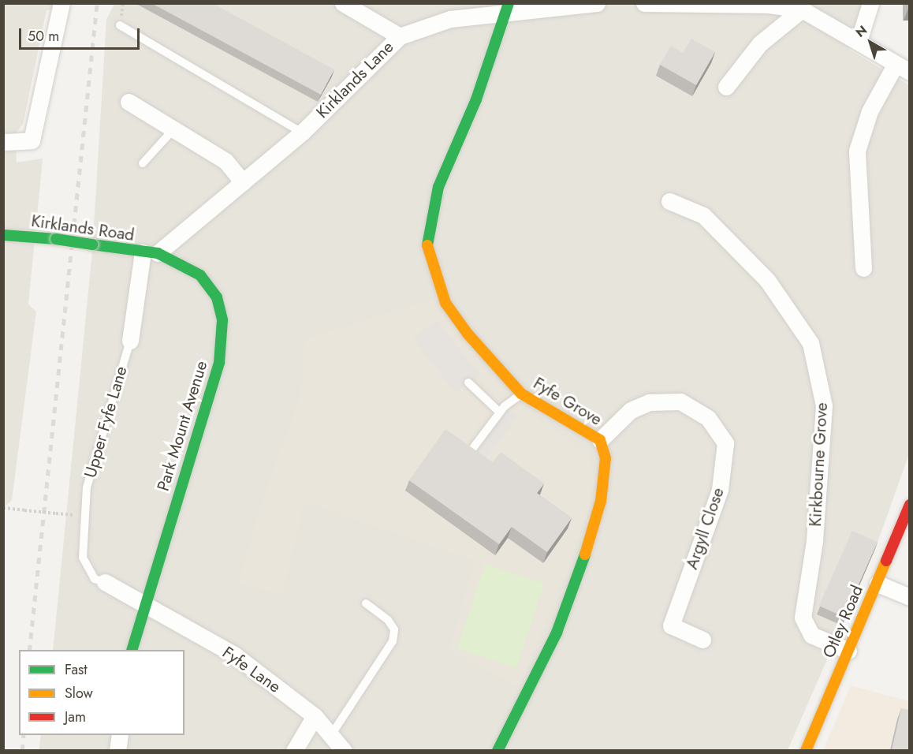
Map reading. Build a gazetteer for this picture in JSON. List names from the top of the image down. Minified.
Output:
{"streets":{"street":["Kirklands Lane","Kirklands Road","Fyfe Grove","Upper Fyfe Lane","Park Mount Avenue","Kirkbourne Grove","Argyll Close","Otley Road","Fyfe Lane"]},"crossings":[["Kirklands Lane","Kirklands Road"],["Kirklands Lane","Fyfe Grove"],["Kirklands Lane","Upper Fyfe Lane"],["Kirklands Lane","Park Mount Avenue"],["Kirklands Road","Upper Fyfe Lane"],["Kirklands Road","Park Mount Avenue"],["Fyfe Grove","Argyll Close"],["Upper Fyfe Lane","Park Mount Avenue"],["Upper Fyfe Lane","Fyfe Lane"],["Park Mount Avenue","Fyfe Lane"],["Kirkbourne Grove","Otley Road"]],"legend":["Fast","Slow","Jam"],"scale_bar":"50 m","north":"top left"}
